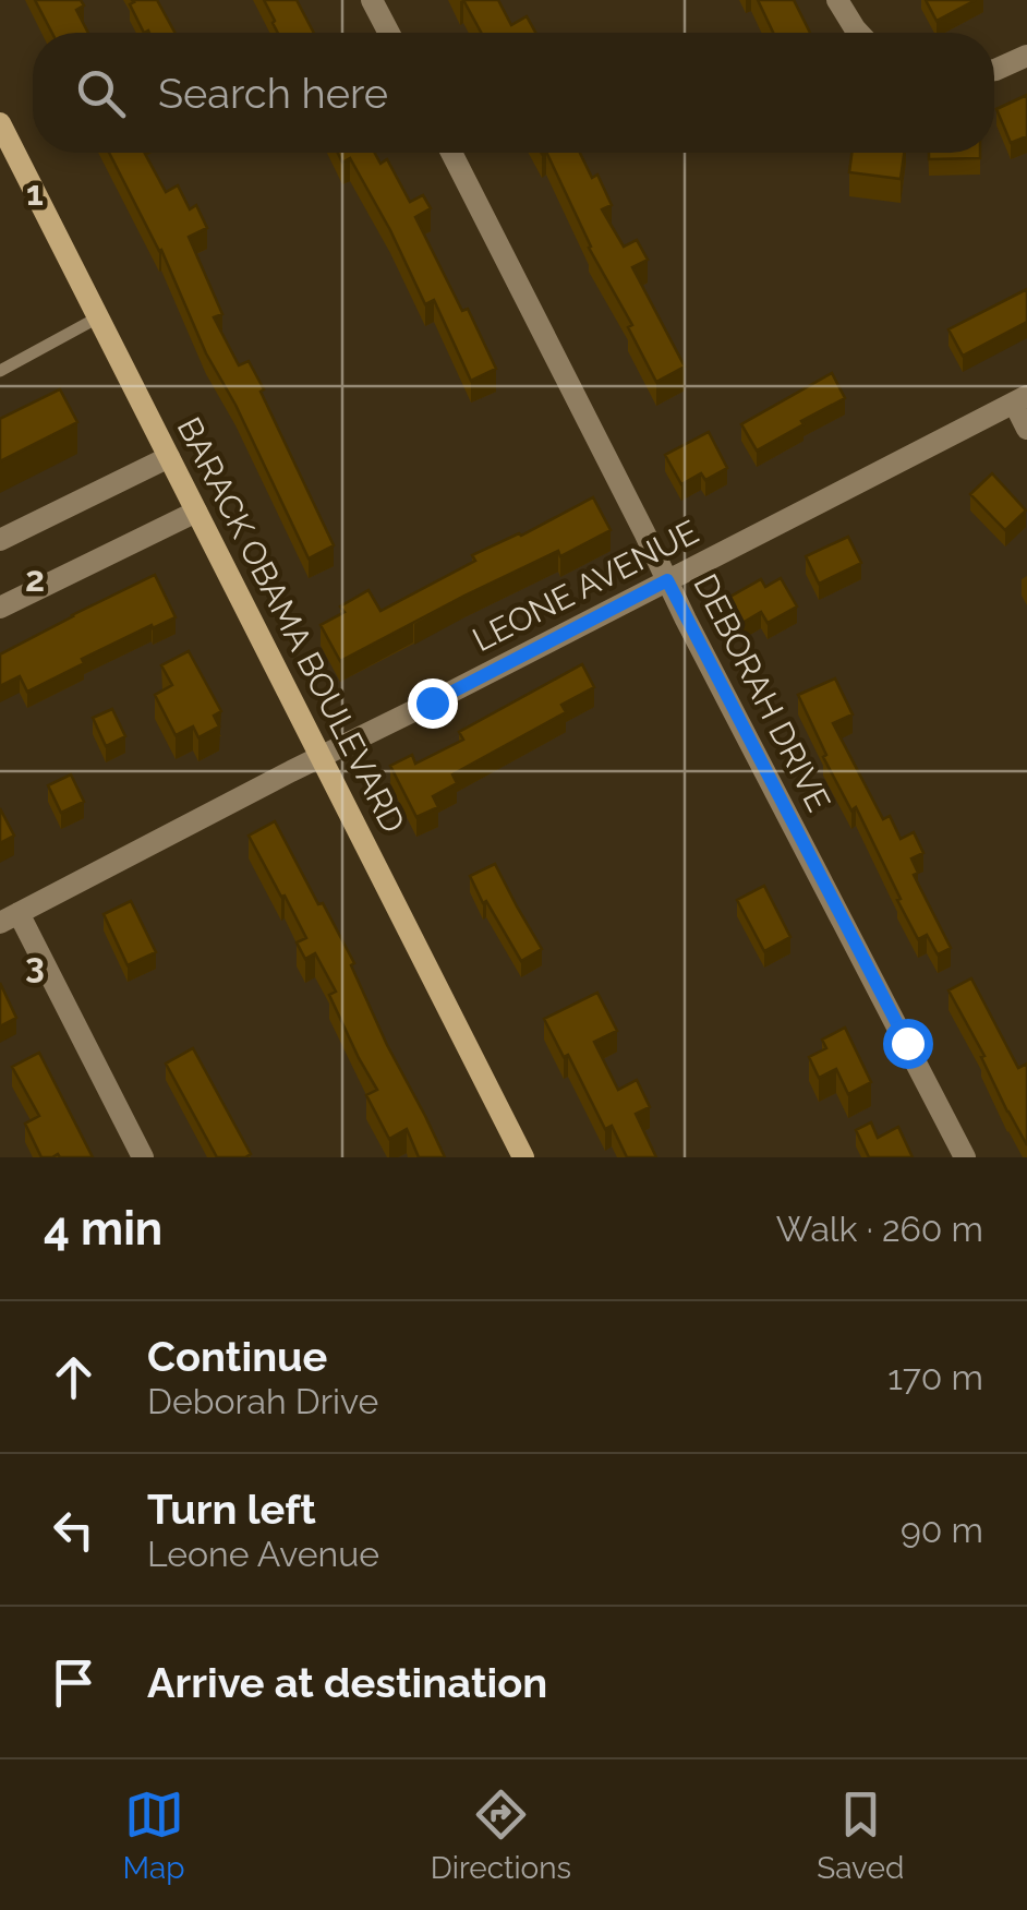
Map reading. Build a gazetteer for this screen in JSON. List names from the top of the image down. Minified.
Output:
{"streets":{"main road":["BARACK OBAMA BOULEVARD"],"street":["LEONE AVENUE","DEBORAH DRIVE"]},"crossings":[["LEONE AVENUE","BARACK OBAMA BOULEVARD"],["LEONE AVENUE","DEBORAH DRIVE"]],"page":{"search":"Search here","heading":["4 min","Walk · 260 m"],"list":[["Continue","Deborah Drive","170 m"],["Turn left","Leone Avenue","90 m"],"Arrive at destination"],"nav":["Map","Directions","Saved"]},"grid":{"rows":["1","2","3"]}}
